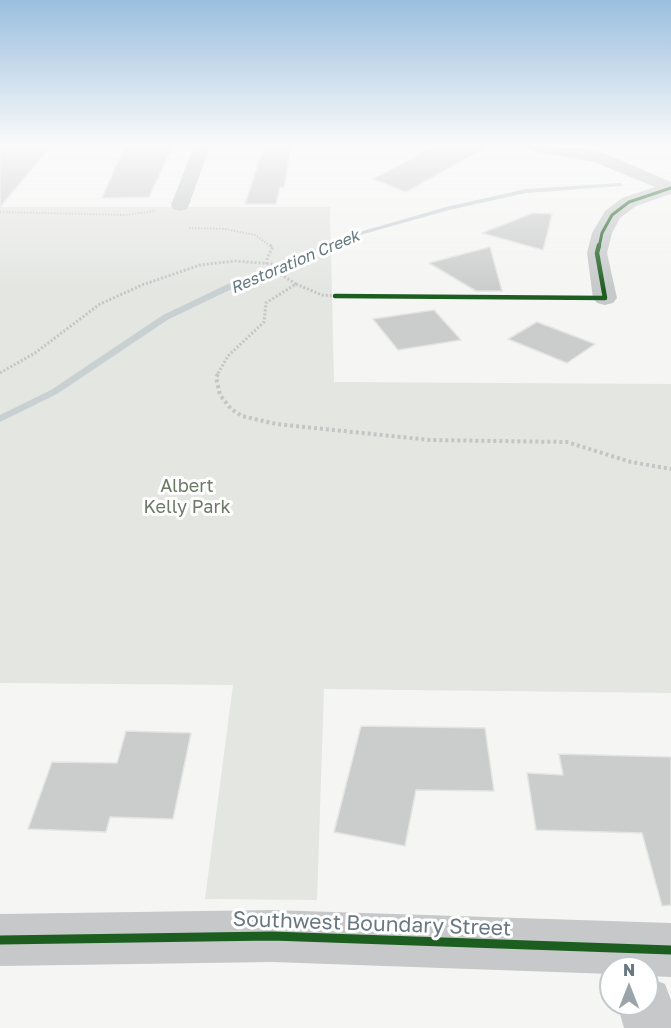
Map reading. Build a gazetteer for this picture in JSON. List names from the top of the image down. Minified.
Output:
{"streets":{"street":["Southwest Boundary Street"]},"water":["Restoration Creek"],"parks":["Albert Kelly Park"],"north":"top"}
